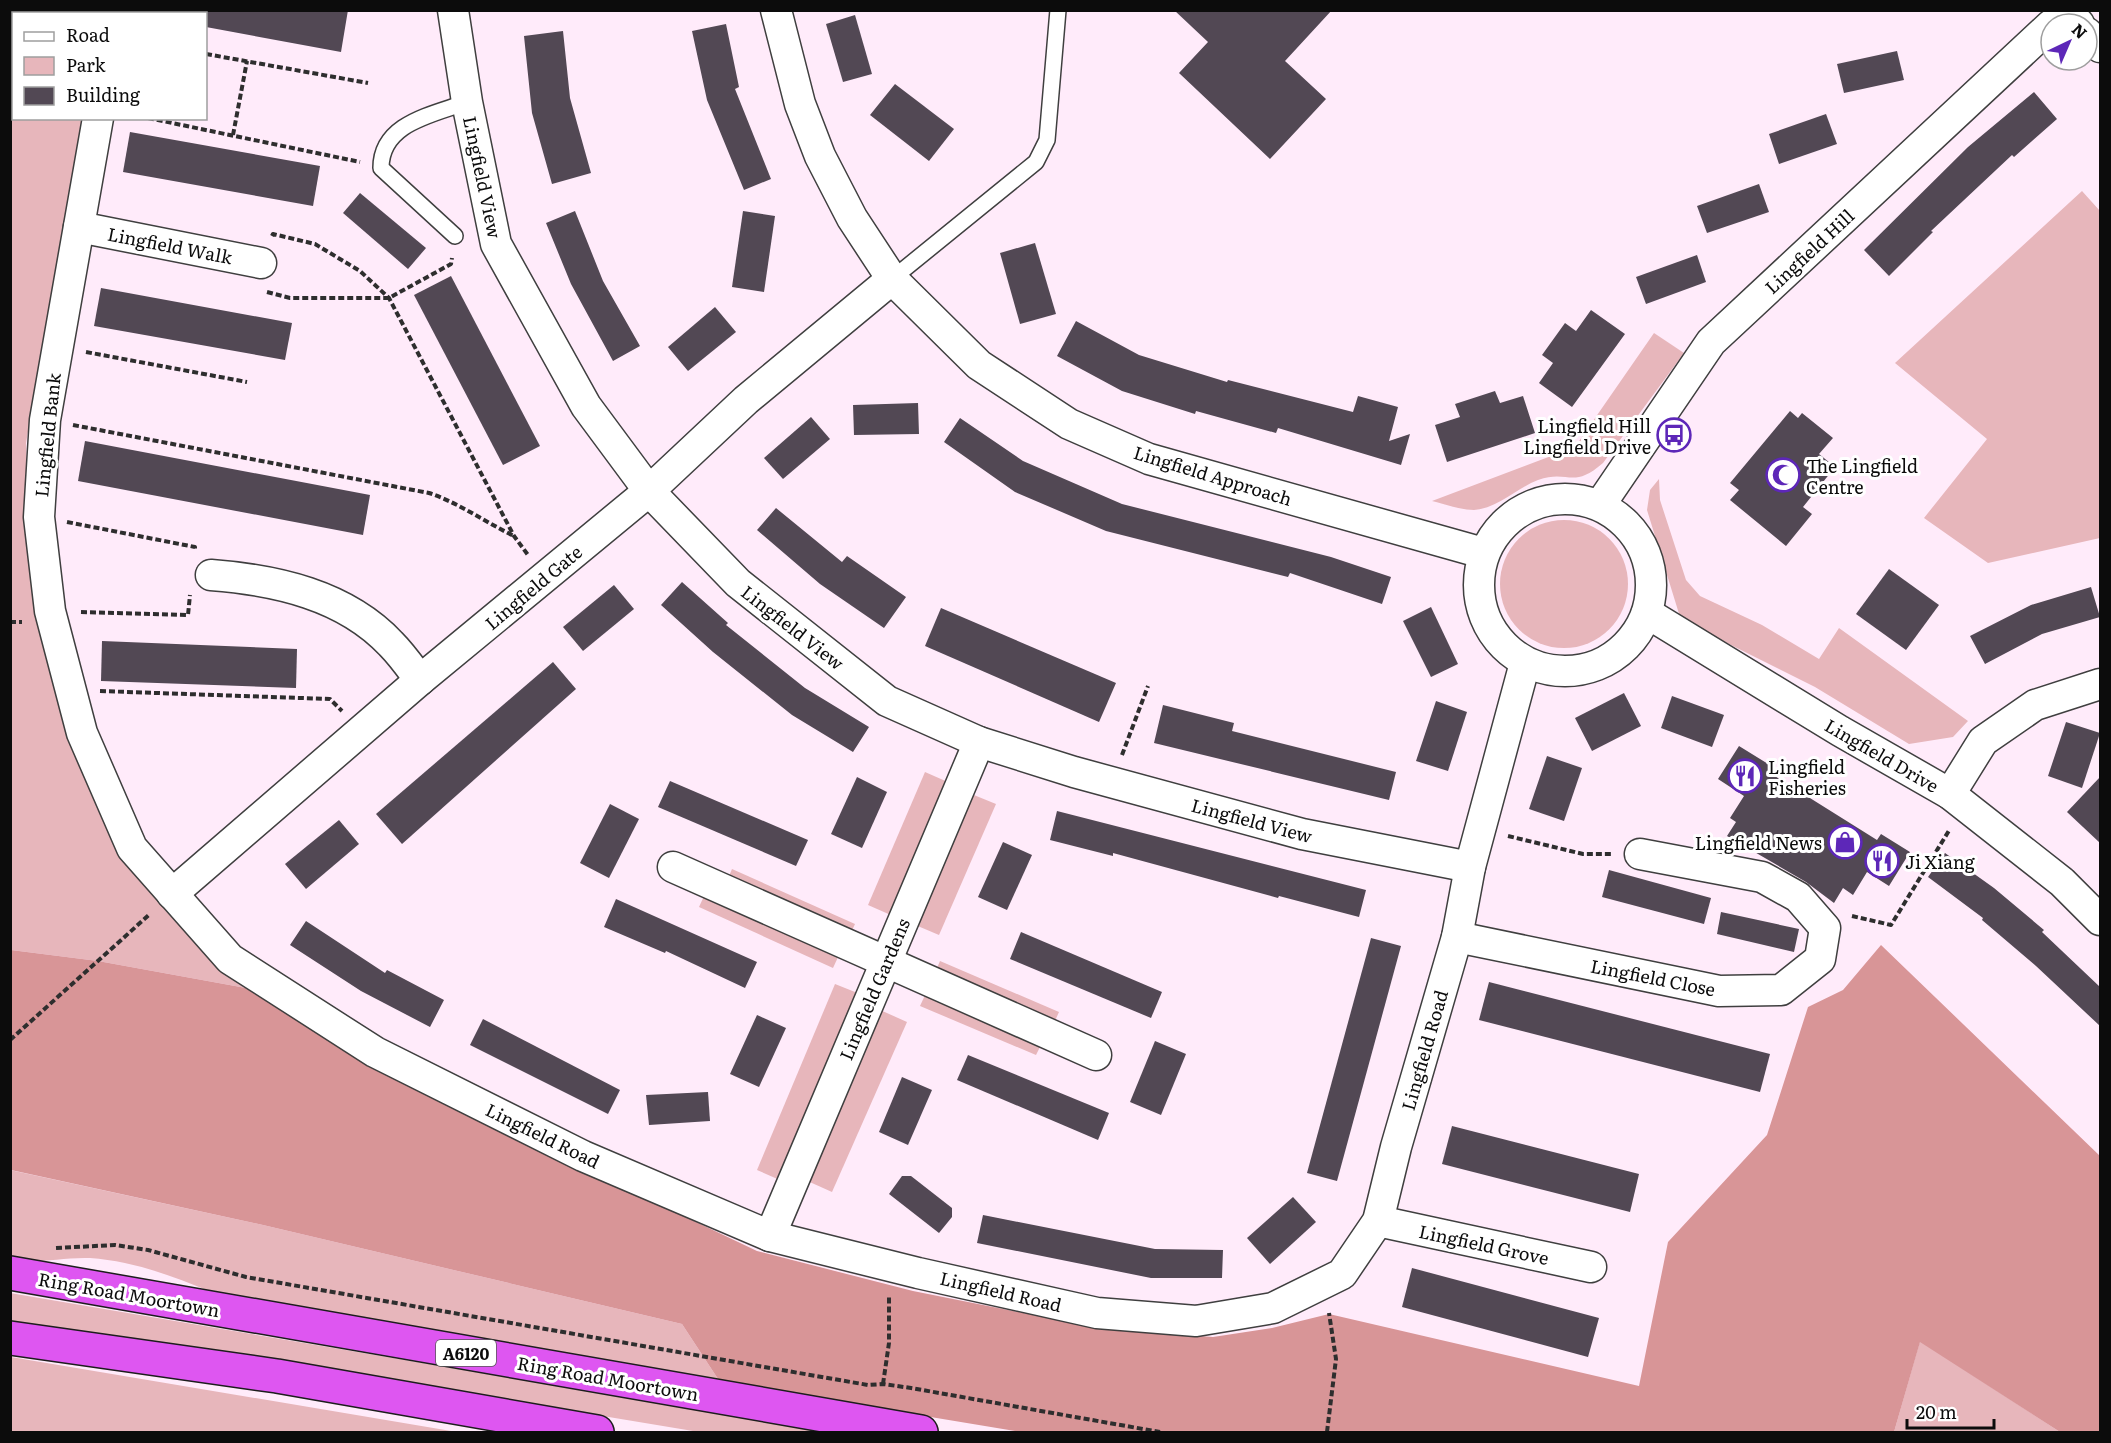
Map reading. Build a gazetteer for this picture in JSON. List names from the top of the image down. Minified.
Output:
{"streets":{"highway":["Ring Road Moortown","A6120"],"street":["Lingfield View","Lingfield Walk","Lingfield Hill","Lingfield Bank","Lingfield Approach","Lingfield Gate","Lingfield Drive","Lingfield Close","Lingfield Gardens","Lingfield Road","Lingfield Grove"]},"crossings":[["Lingfield View","Lingfield Gate"],["Lingfield View","Lingfield Gardens"],["Lingfield View","Lingfield Road"],["Lingfield Walk","Lingfield Bank"],["Lingfield Hill","Lingfield Approach"],["Lingfield Hill","Lingfield Drive"],["Lingfield Hill","Lingfield Road"],["Lingfield Bank","Lingfield Road"],["Lingfield Approach","Lingfield Gate"],["Lingfield Approach","Lingfield Drive"],["Lingfield Approach","Lingfield Road"],["Lingfield Gate","Lingfield Road"],["Lingfield Drive","Lingfield Road"],["Lingfield Close","Lingfield Road"],["Lingfield Gardens","Lingfield Road"],["Lingfield Road","Lingfield Grove"]],"places":{"bus stop":["Lingfield Hill Lingfield Drive"],"mosque":["The Lingfield Centre"],"restaurant":["Lingfield Fisheries","Ji Xiang"],"shop":["Lingfield News"]},"legend":["Road","Park","Building"],"scale_bar":"20 m","north":"top right"}
